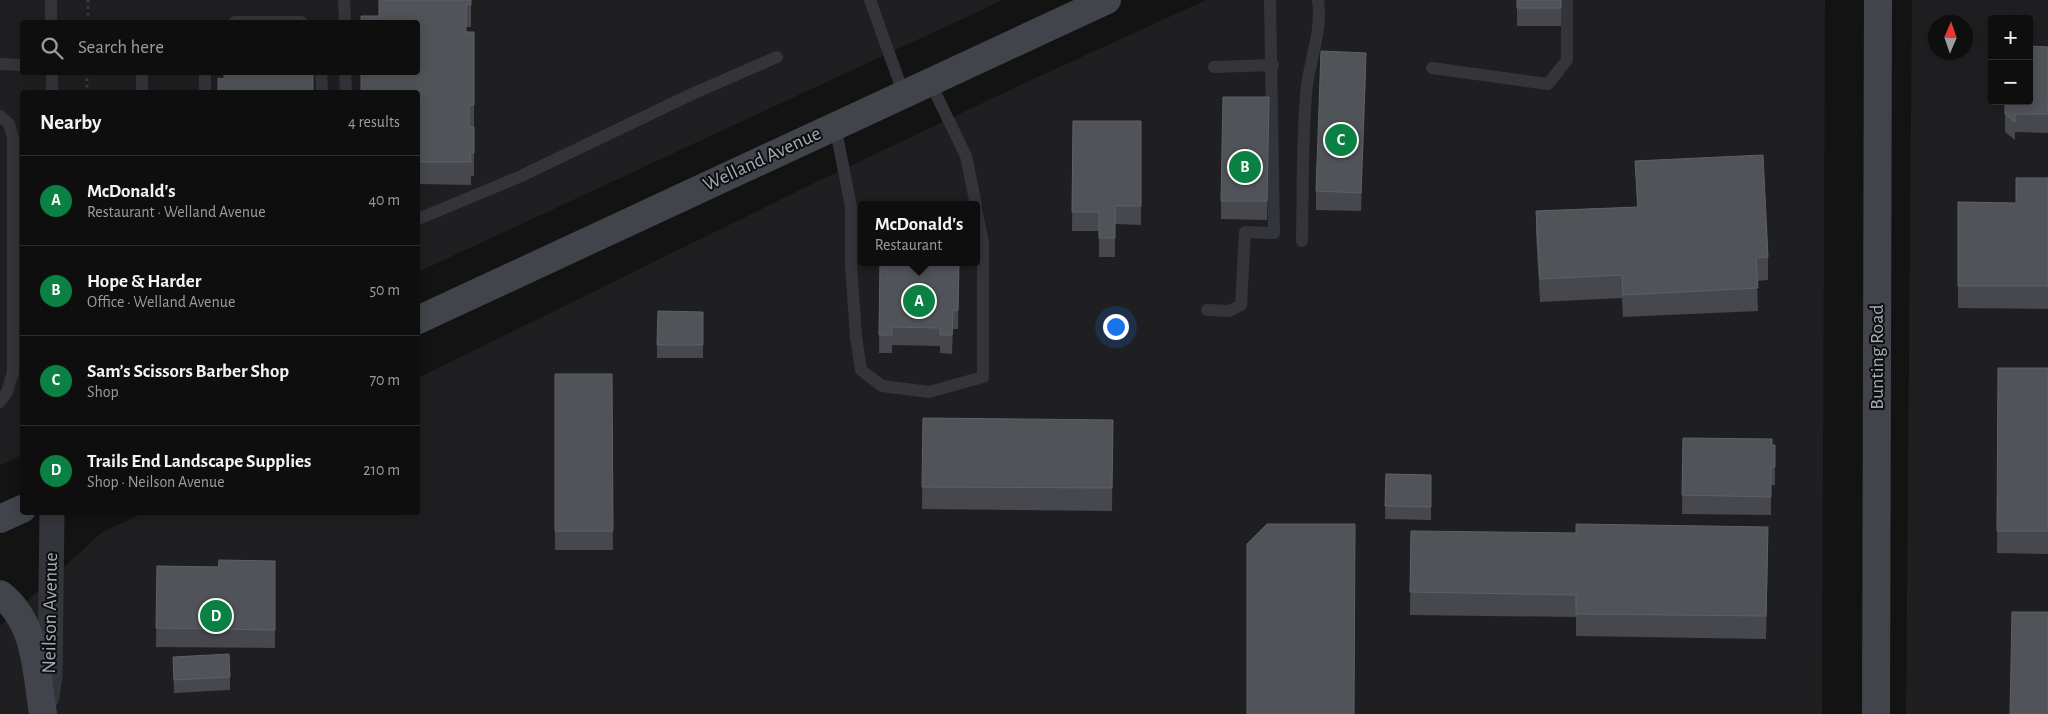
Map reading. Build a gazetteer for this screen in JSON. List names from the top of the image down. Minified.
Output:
{"streets":{"main road":["Welland Avenue","Bunting Road"],"street":["Neilson Avenue"]},"north":"top","page":{"map_buttons":["+","−"],"search":"Search here","heading":["Nearby","4 results"],"pins":["C","B","A","D"],"list":[{"mark":"A","name":"McDonald's","note":"Restaurant · Welland Avenue","value":"40 m"},{"mark":"B","name":"Hope & Harder","note":"Office · Welland Avenue","value":"50 m"},{"mark":"C","name":"Sam’s Scissors Barber Shop","note":"Shop","value":"70 m"},{"mark":"D","name":"Trails End Landscape Supplies","note":"Shop · Neilson Avenue","value":"210 m"}],"popup":["McDonald's","Restaurant"]}}
